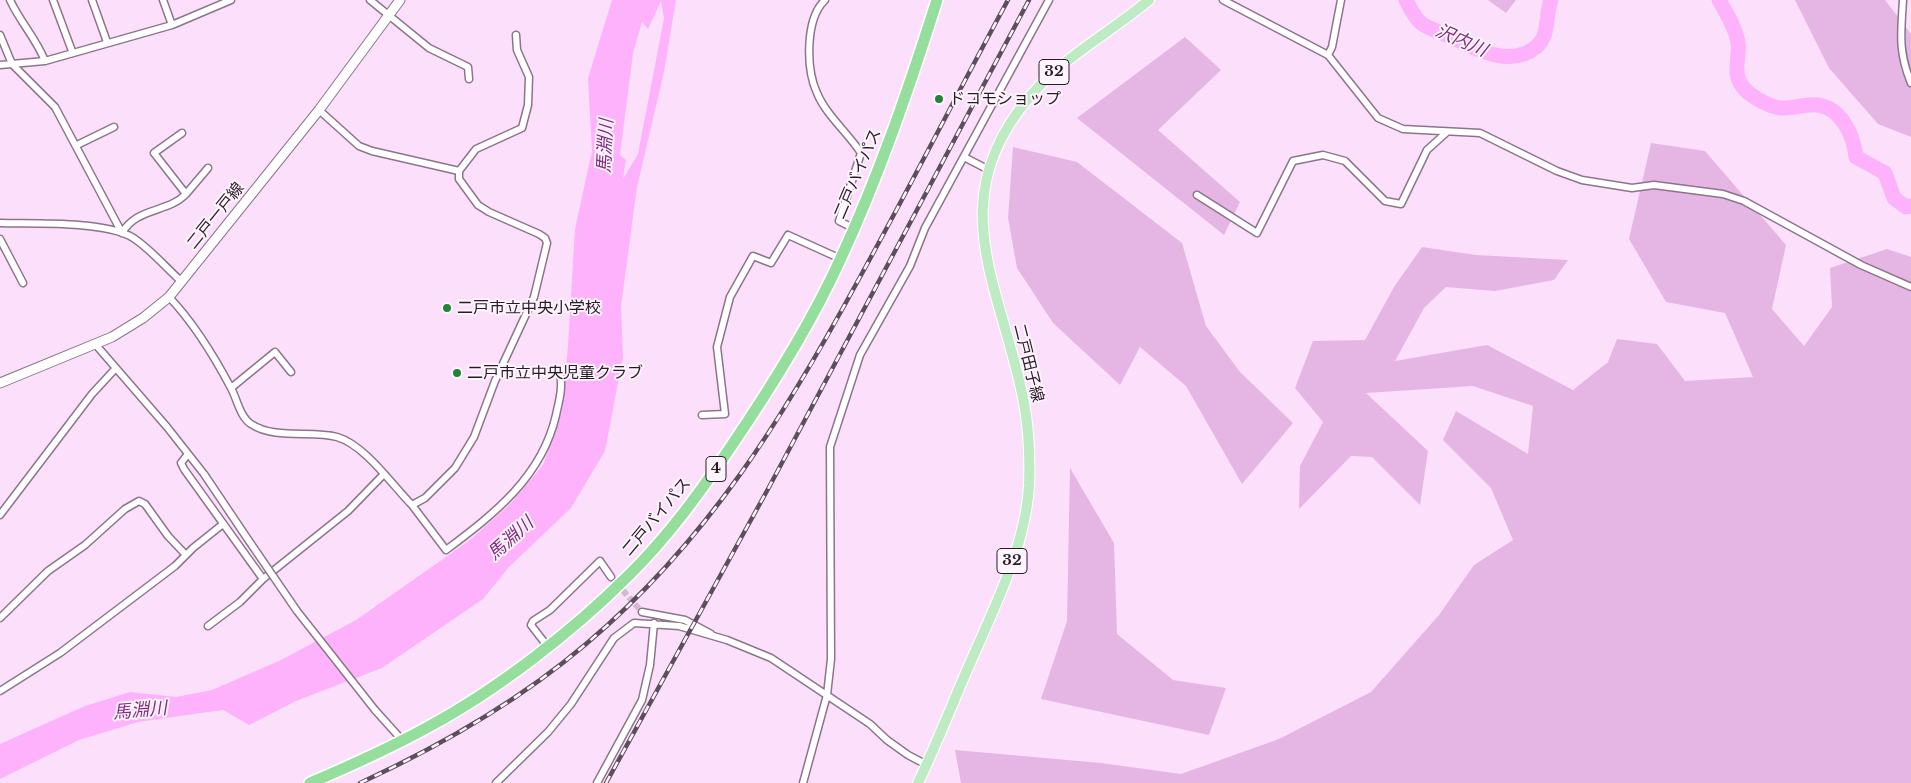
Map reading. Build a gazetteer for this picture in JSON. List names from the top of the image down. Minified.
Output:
{"streets":{"highway":["二戸バイパス","4"],"main road":["32","二戸一戸線","二戸田子線"]},"water":["沢内川","馬淵川"],"places":["ドコモショップ","二戸市立中央小学校","二戸市立中央児童クラブ"]}
